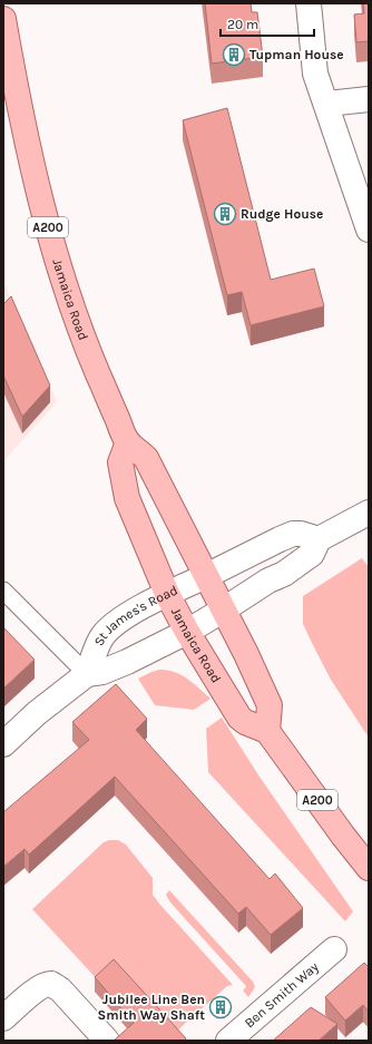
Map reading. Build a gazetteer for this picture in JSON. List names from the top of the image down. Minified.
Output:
{"streets":{"main road":["A200","Jamaica Road"],"street":["St James's Road","Ben Smith Way"]},"crossings":[["A200","Jamaica Road"],["Jamaica Road","St James's Road"]],"places":{"building":["Tupman House","Rudge House","Jubilee Line Ben Smith Way Shaft"]},"scale_bar":"20 m"}
